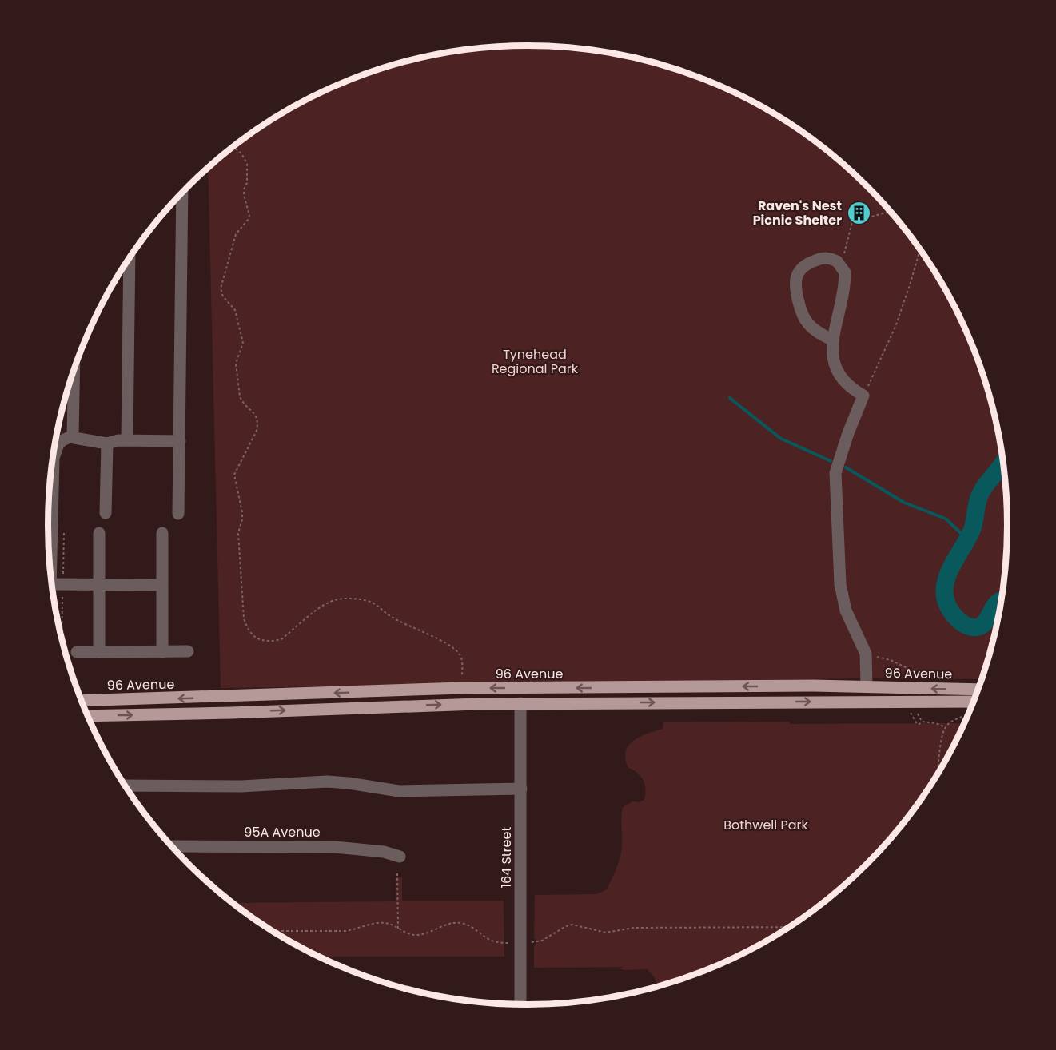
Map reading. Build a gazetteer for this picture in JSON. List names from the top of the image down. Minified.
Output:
{"streets":{"main road":["96 Avenue"],"street":["95A Avenue","164 Street"]},"crossings":[["96 Avenue","164 Street"]],"parks":["Tynehead Regional Park","Bothwell Park"],"places":{"building":["Raven's Nest Picnic Shelter"]}}
